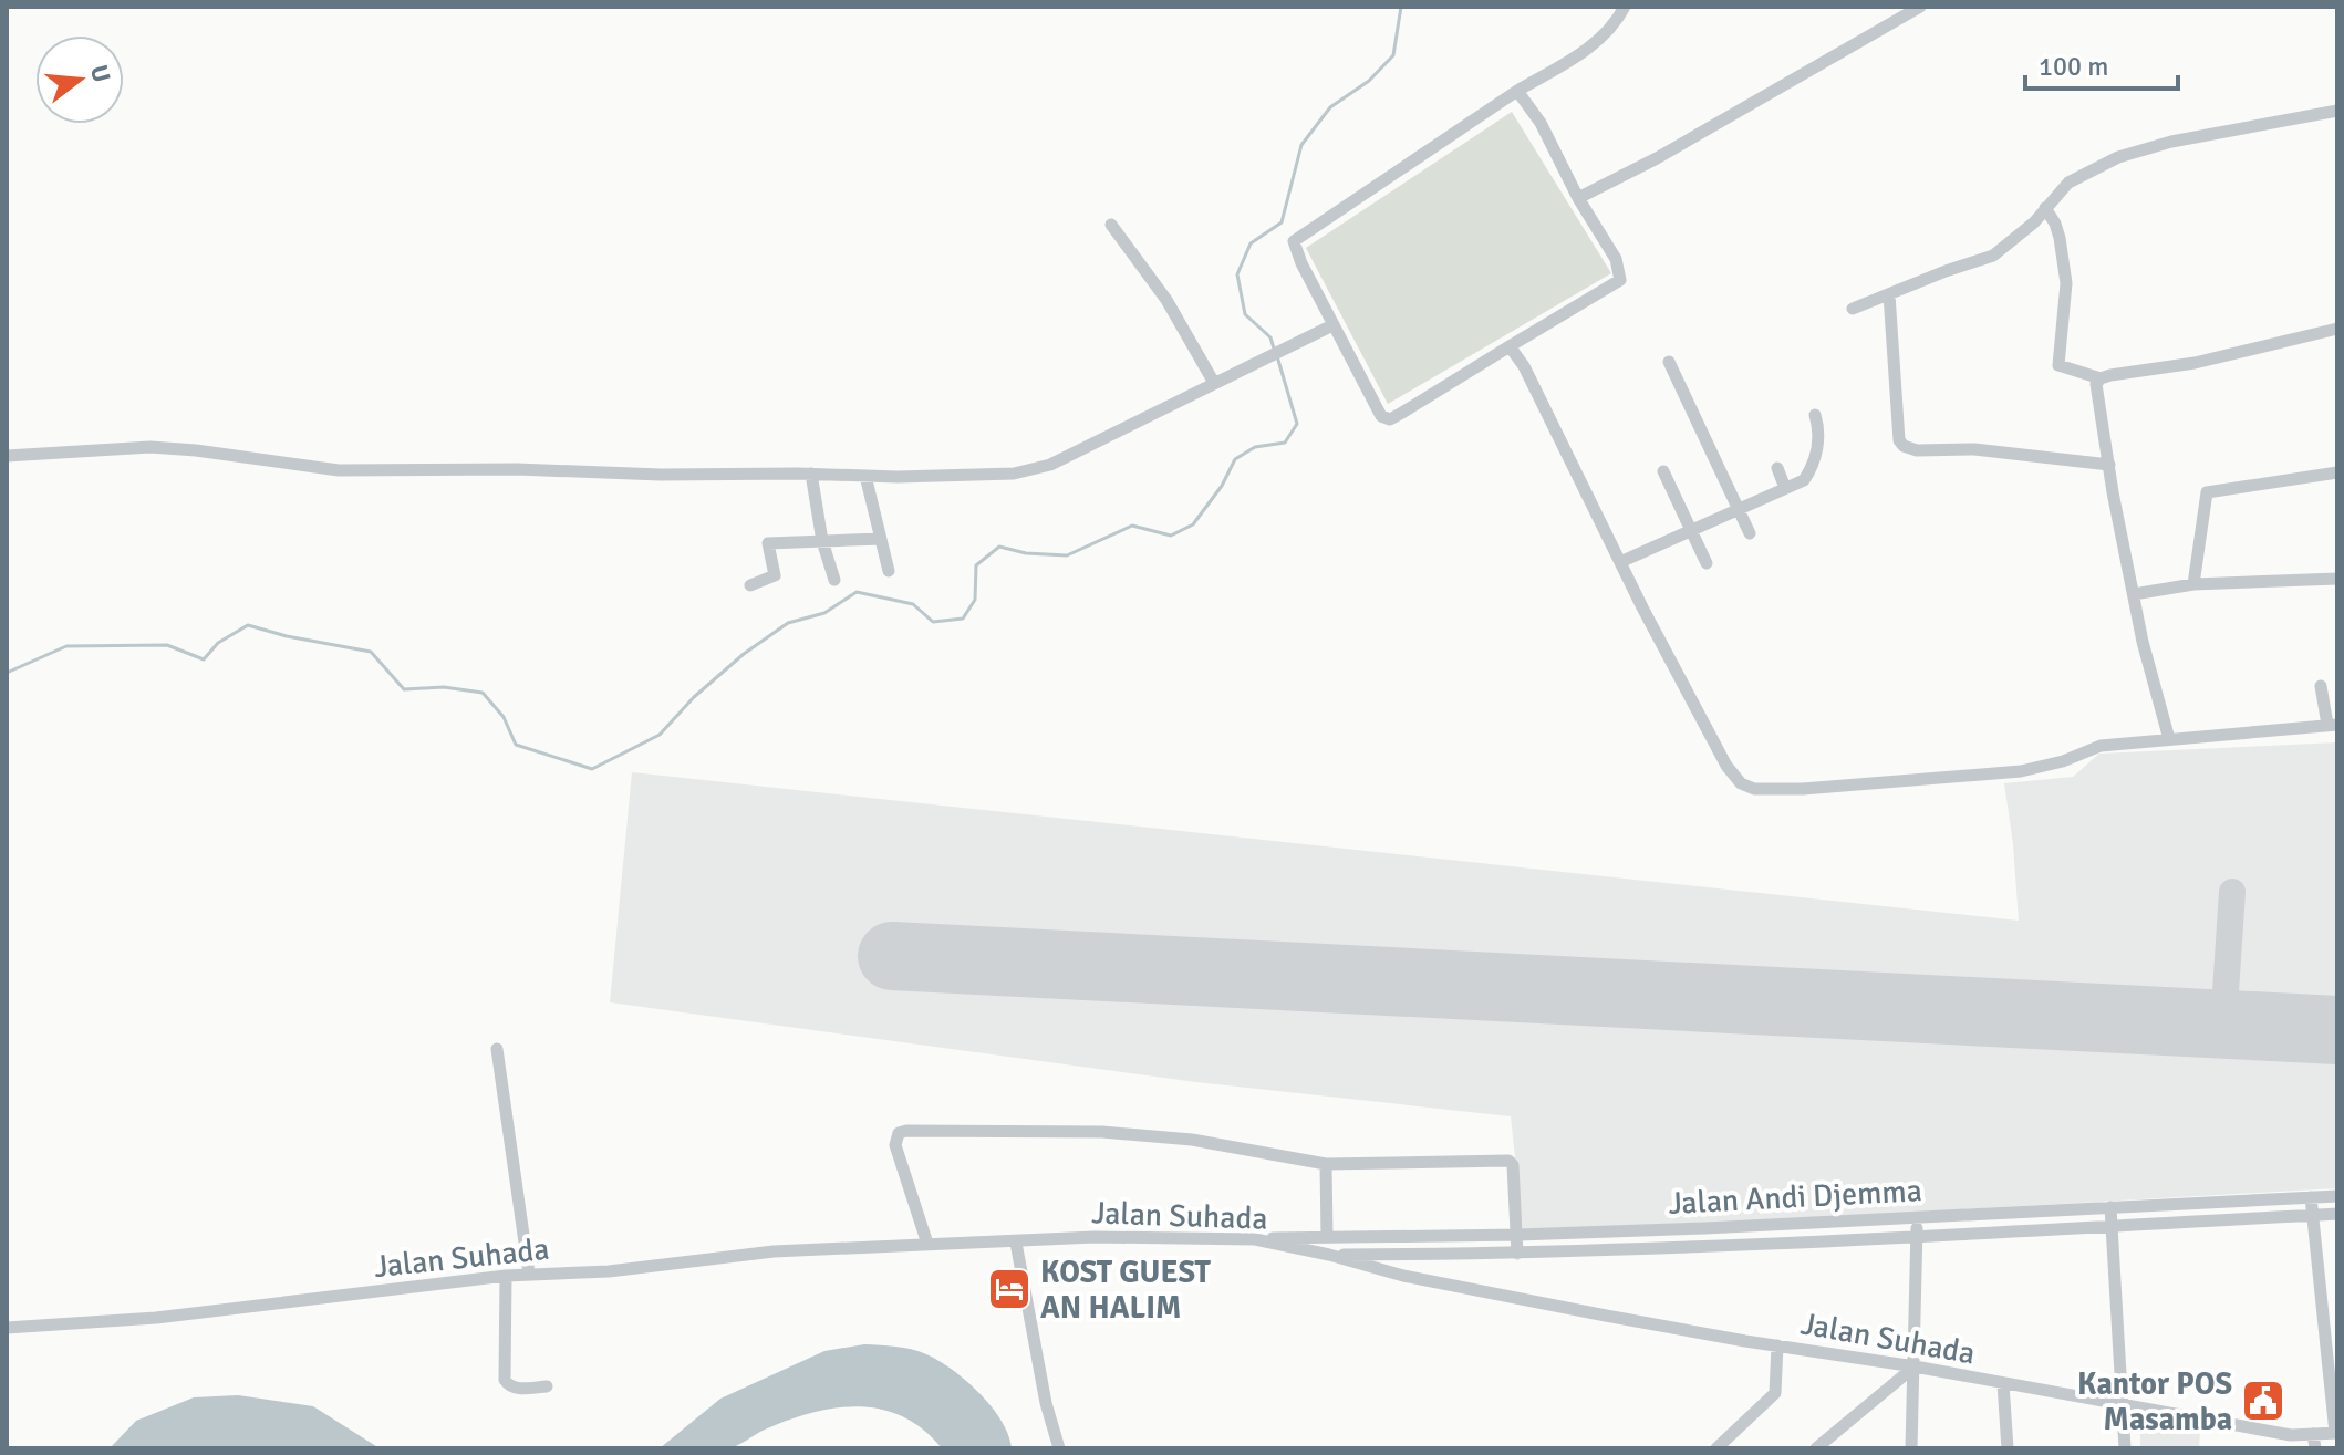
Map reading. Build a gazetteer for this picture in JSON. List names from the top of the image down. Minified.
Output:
{"streets":{"street":["Jalan Andi Djemma","Jalan Suhada"]},"crossings":[["Jalan Andi Djemma","Jalan Suhada"]],"places":{"hotel":["KOST GUEST AN HALIM"],"public building":["Kantor POS Masamba"]},"scale_bar":"100 m","north":"right"}
